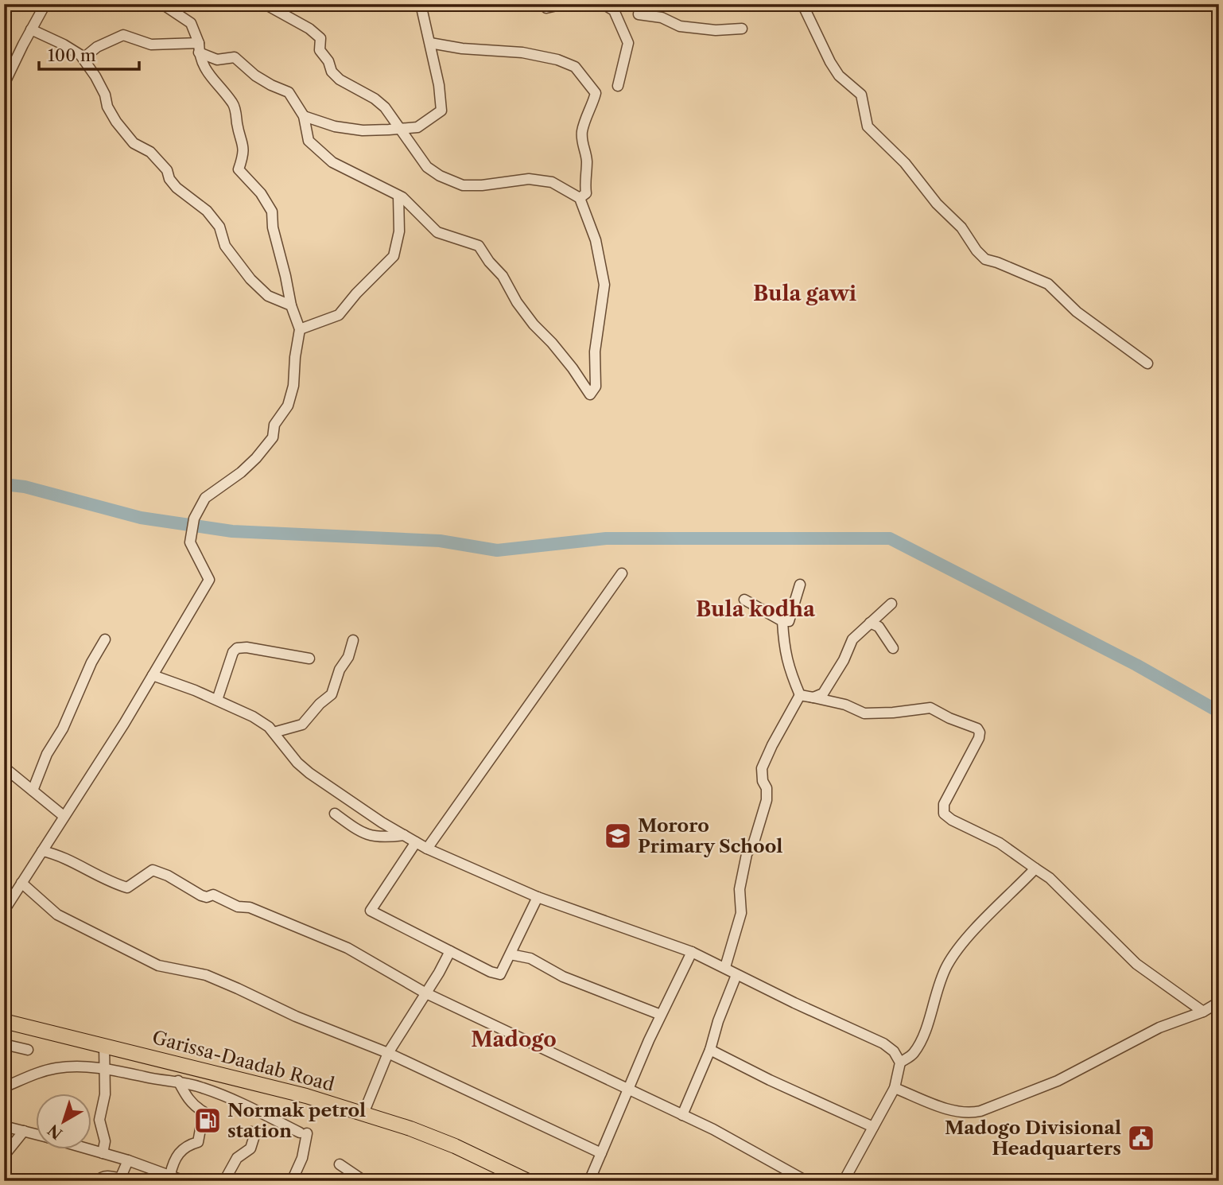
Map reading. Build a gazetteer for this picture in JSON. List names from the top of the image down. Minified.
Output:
{"streets":{"highway":["Garissa-Daadab Road"]},"districts":["Bula gawi","Bula kodha","Madogo"],"places":{"school or university":["Mororo Primary School"],"fuel station":["Normak petrol station"],"public building":["Madogo Divisional Headquarters"]},"scale_bar":"100 m","north":"bottom left"}
